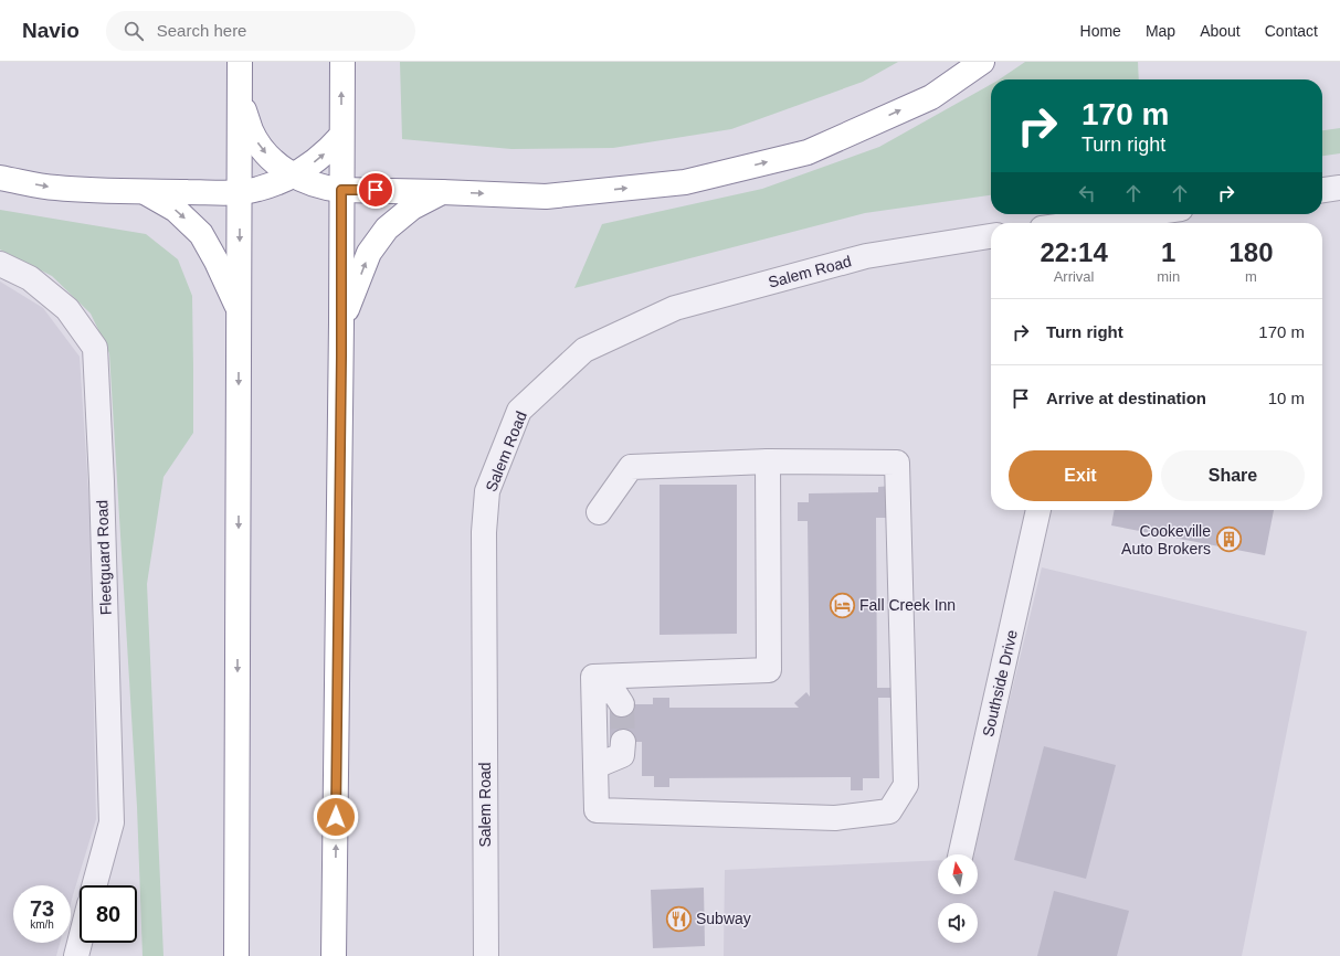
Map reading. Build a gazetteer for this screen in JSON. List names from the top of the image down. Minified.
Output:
{"streets":{"street":["Salem Road","Fleetguard Road","Southside Drive"]},"places":{"building":["Cookeville Auto Brokers"],"hotel":["Fall Creek Inn"],"restaurant":["Subway"]},"north":"top","page":{"header":"Navio","search":"Search here","nav":["Home","Map","About","Contact"],"turn":["170 m","Turn right"],"eta":["22:14","Arrival","1","min","180","m"],"list":[{"name":"Turn right","value":"170 m"},{"name":"Arrive at destination","value":"10 m"}],"buttons":["Exit","Share"],"speed":"73 km/h","limit":"80"}}
